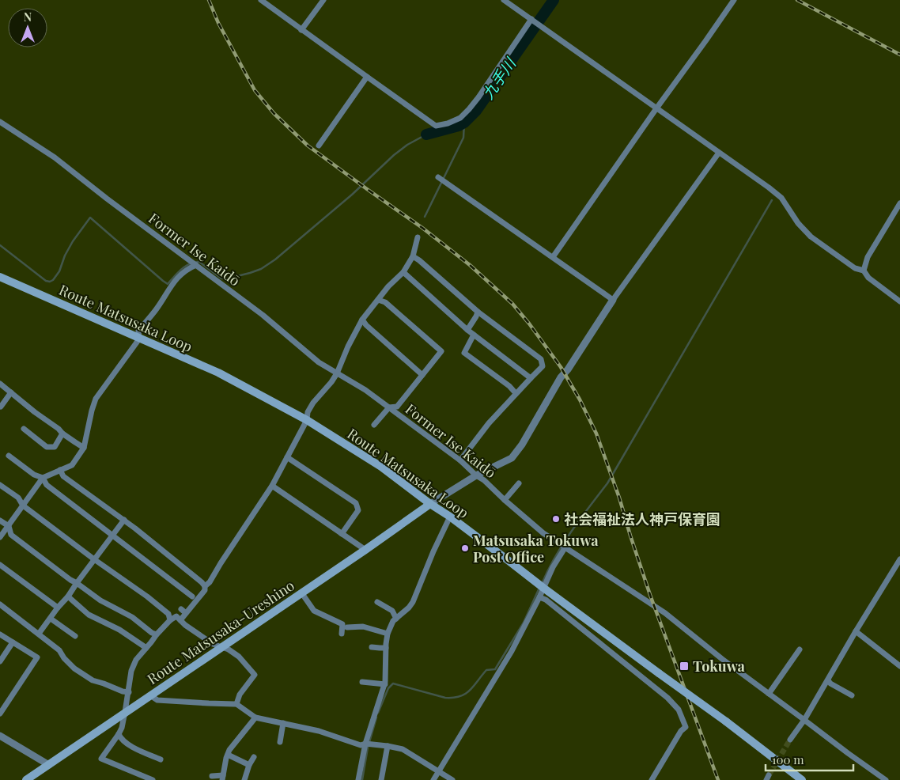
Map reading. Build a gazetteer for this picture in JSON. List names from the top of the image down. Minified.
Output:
{"streets":{"main road":["Route Matsusaka Loop","Route Matsusaka-Ureshino"],"street":["Former Ise Kaidō"]},"crossings":[["Route Matsusaka Loop","Route Matsusaka-Ureshino"]],"water":["九手川"],"places":{"other":["社会福祉法人神戸保育園","Matsusaka Tokuwa Post Office"],"transit":["Tokuwa"]},"scale_bar":"100 m","north":"top"}
